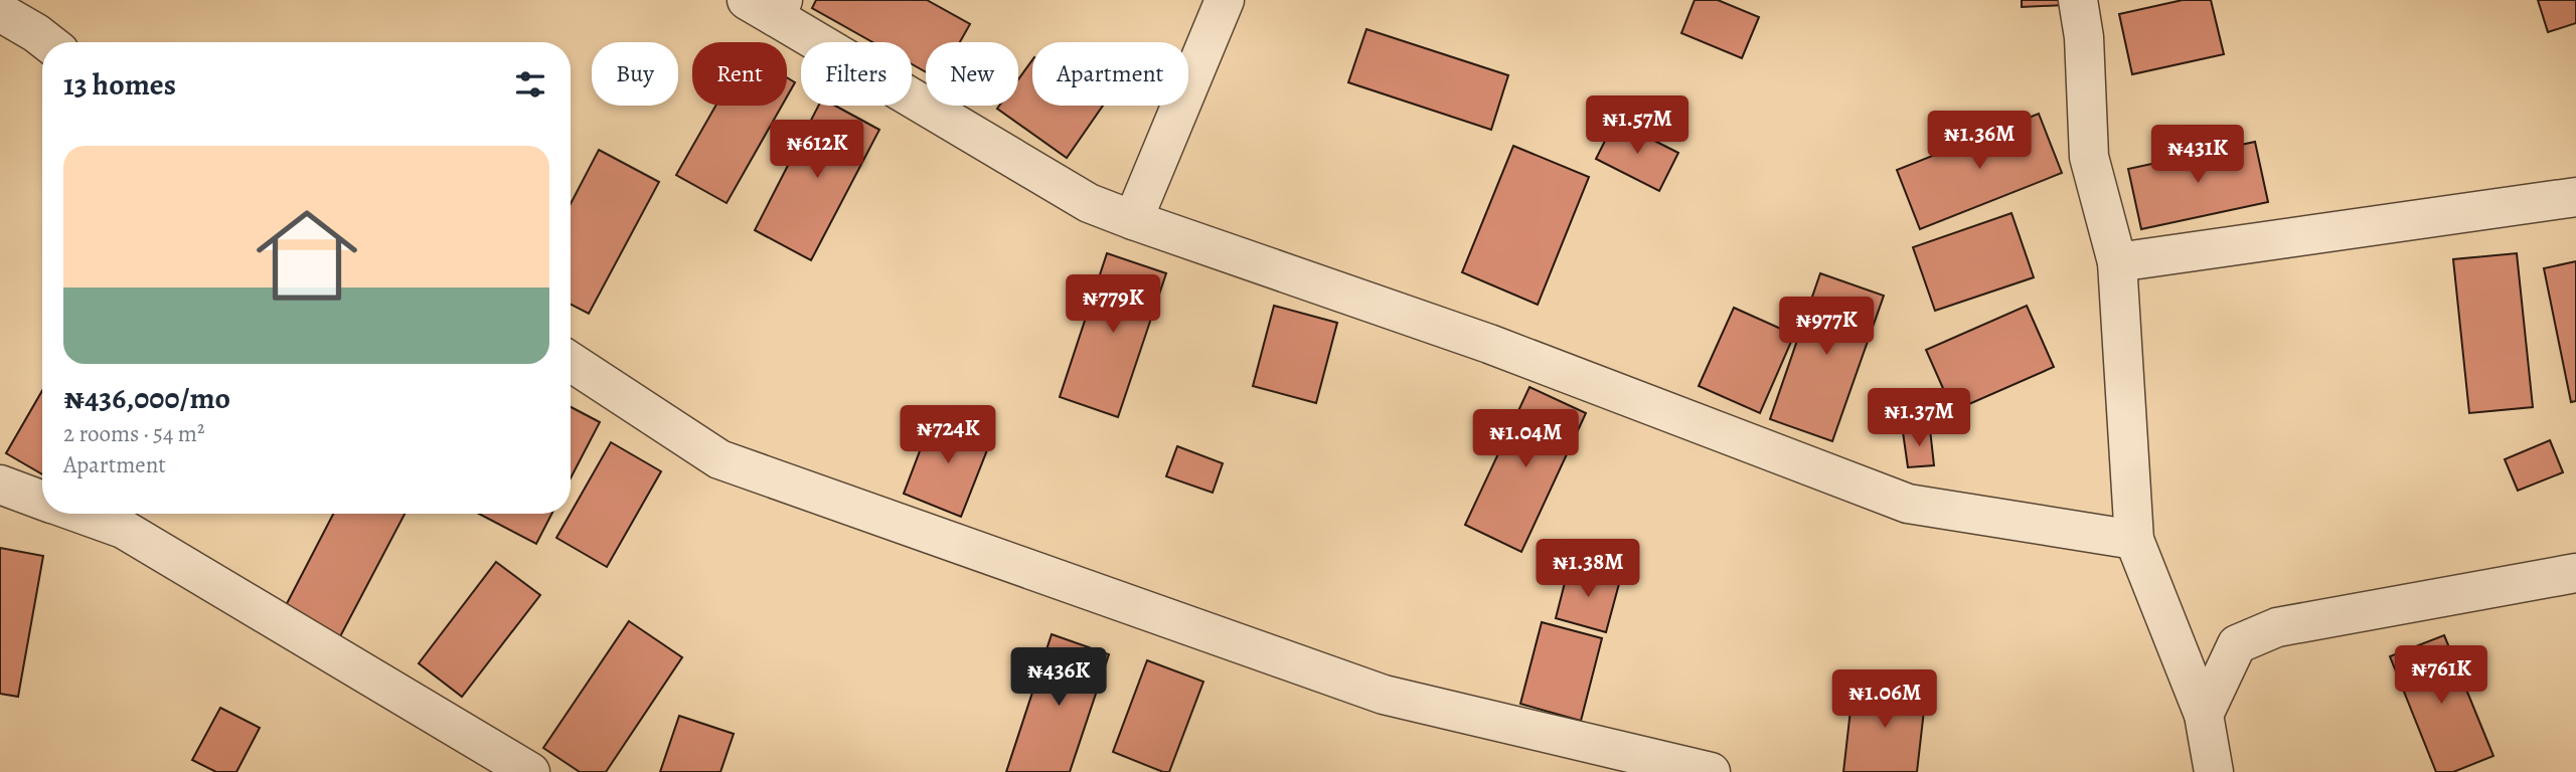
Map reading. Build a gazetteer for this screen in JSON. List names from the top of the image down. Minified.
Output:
{"page":{"chip":["Buy","Rent","Filters","New","Apartment"],"heading":"13 homes","price":["₦1.57M","₦1.36M","₦612K","₦431K","₦779K","₦977K","₦1.37M","₦724K","₦1.04M","₦1.38M","₦761K","₦436K","₦1.06M"],"list":[{"name":"₦436,000/mo","note":"2 rooms · 54 m² · Apartment"}]}}
